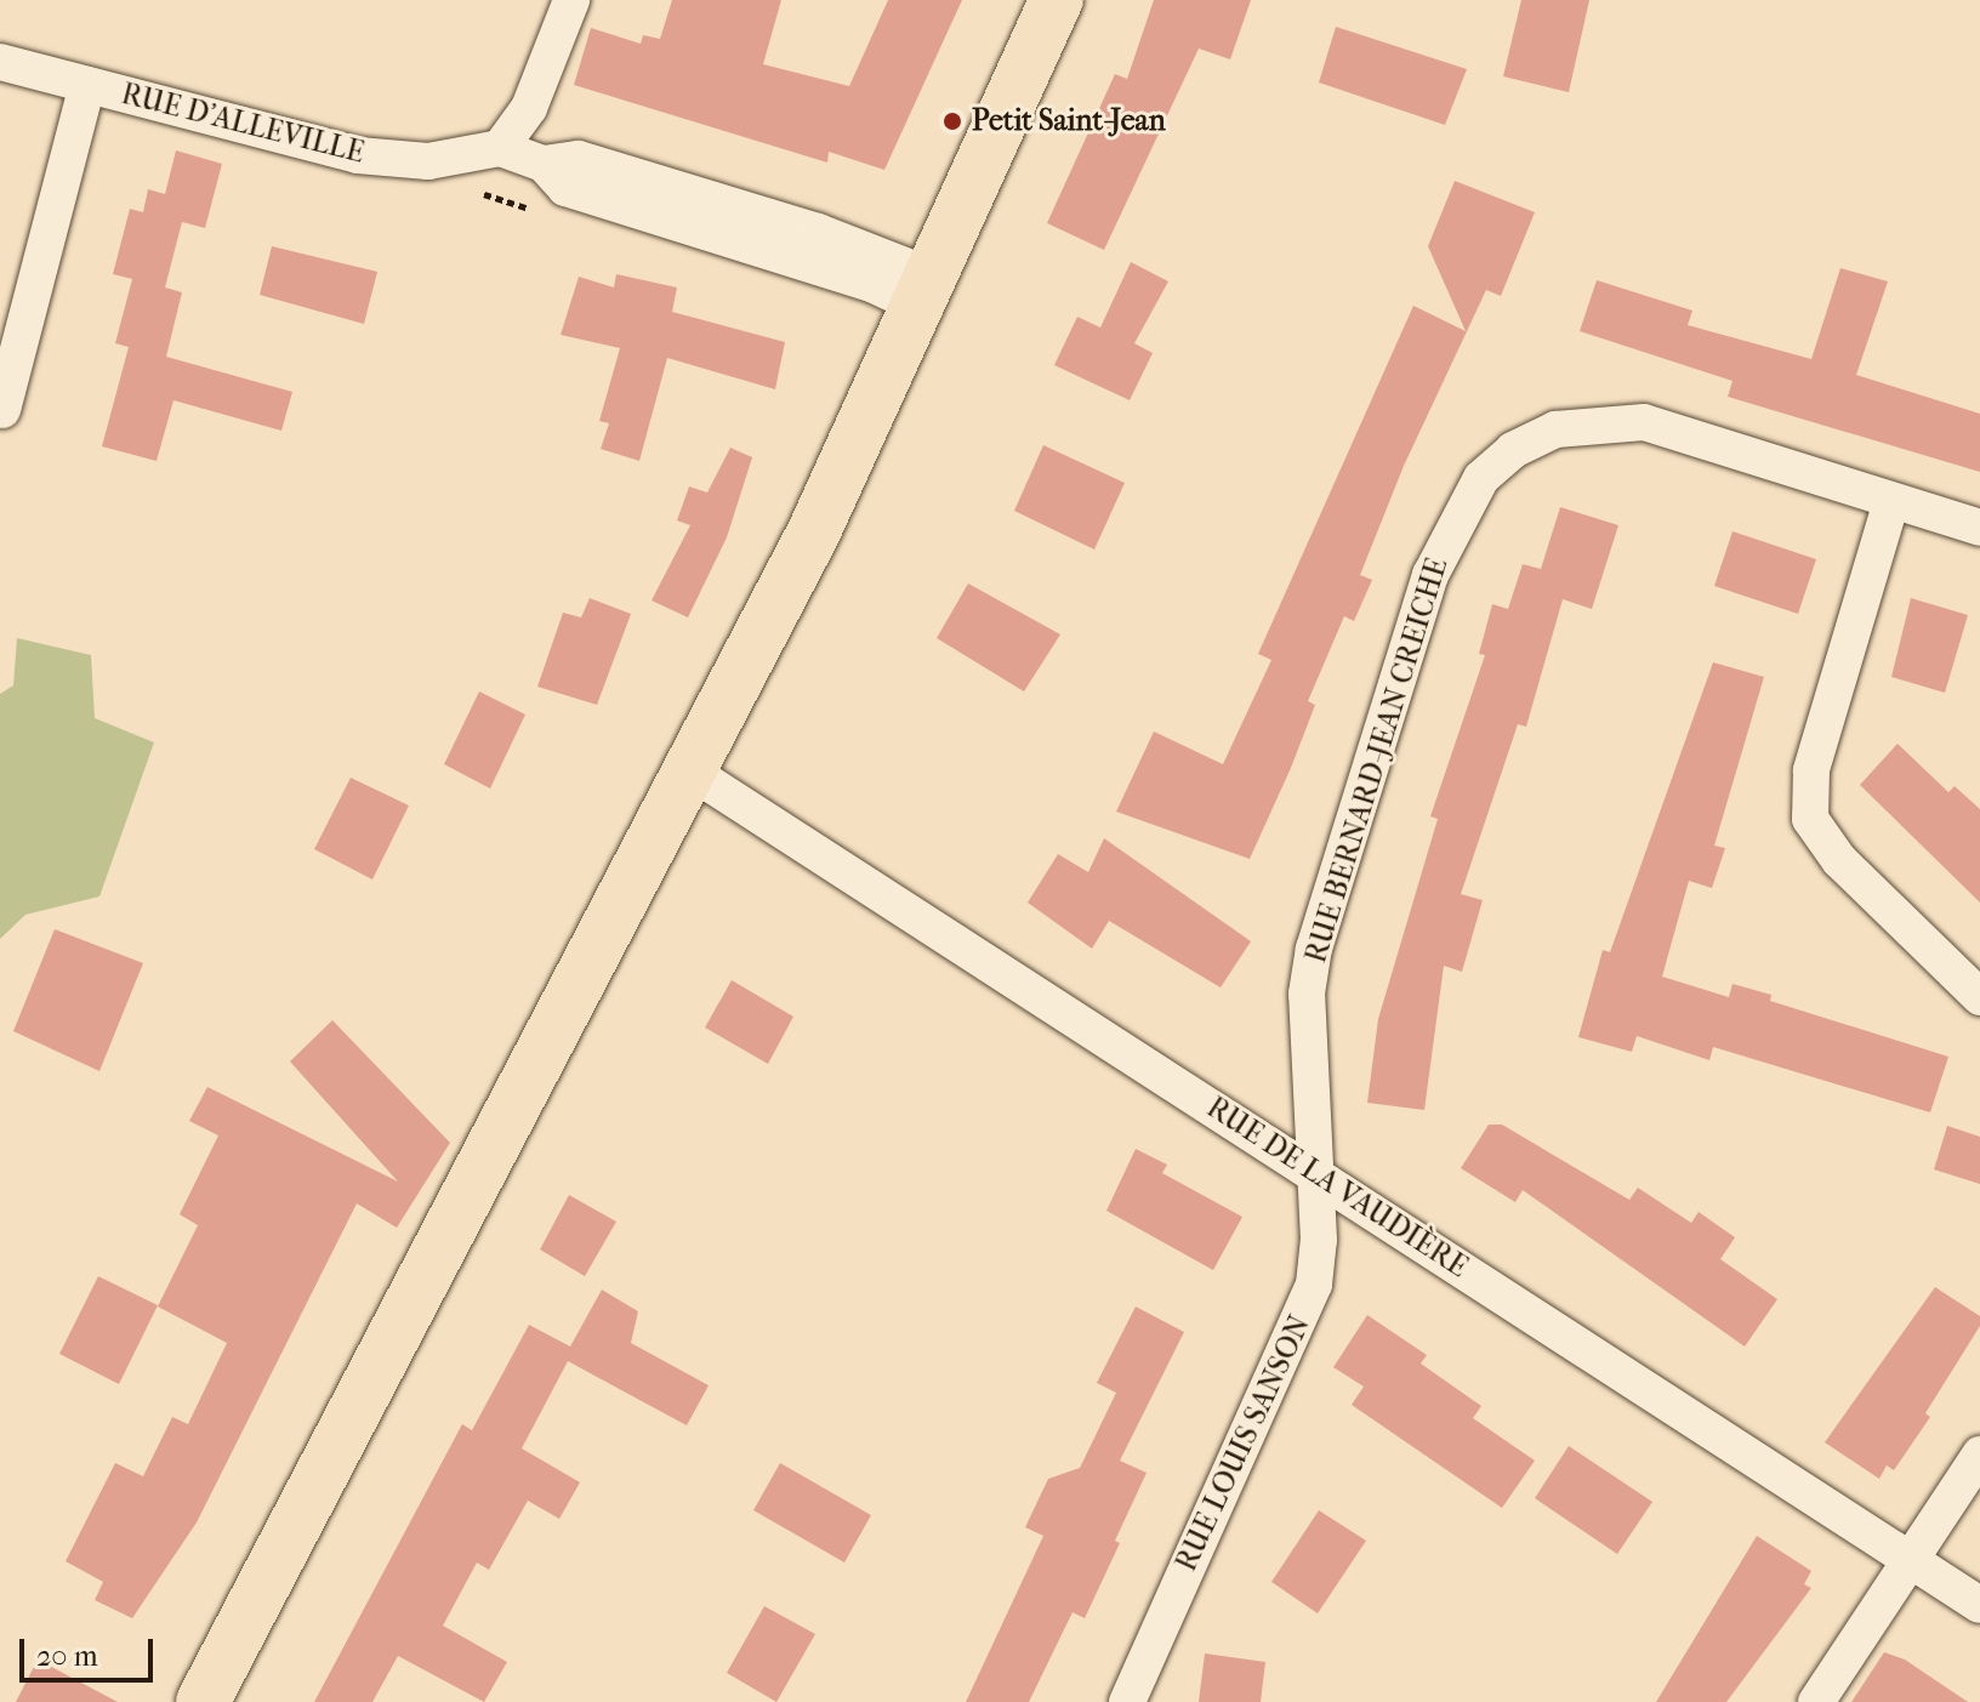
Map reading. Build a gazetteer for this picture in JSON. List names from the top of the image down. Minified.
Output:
{"streets":{"street":["RUE D'ALLEVILLE","RUE BERNARD-JEAN CREICHE","RUE DE LA VAUDIÈRE","RUE LOUIS SANSON"]},"crossings":[["RUE BERNARD-JEAN CREICHE","RUE DE LA VAUDIÈRE"],["RUE BERNARD-JEAN CREICHE","RUE LOUIS SANSON"],["RUE DE LA VAUDIÈRE","RUE LOUIS SANSON"]],"places":["Petit Saint-Jean"],"scale_bar":"20 m"}
